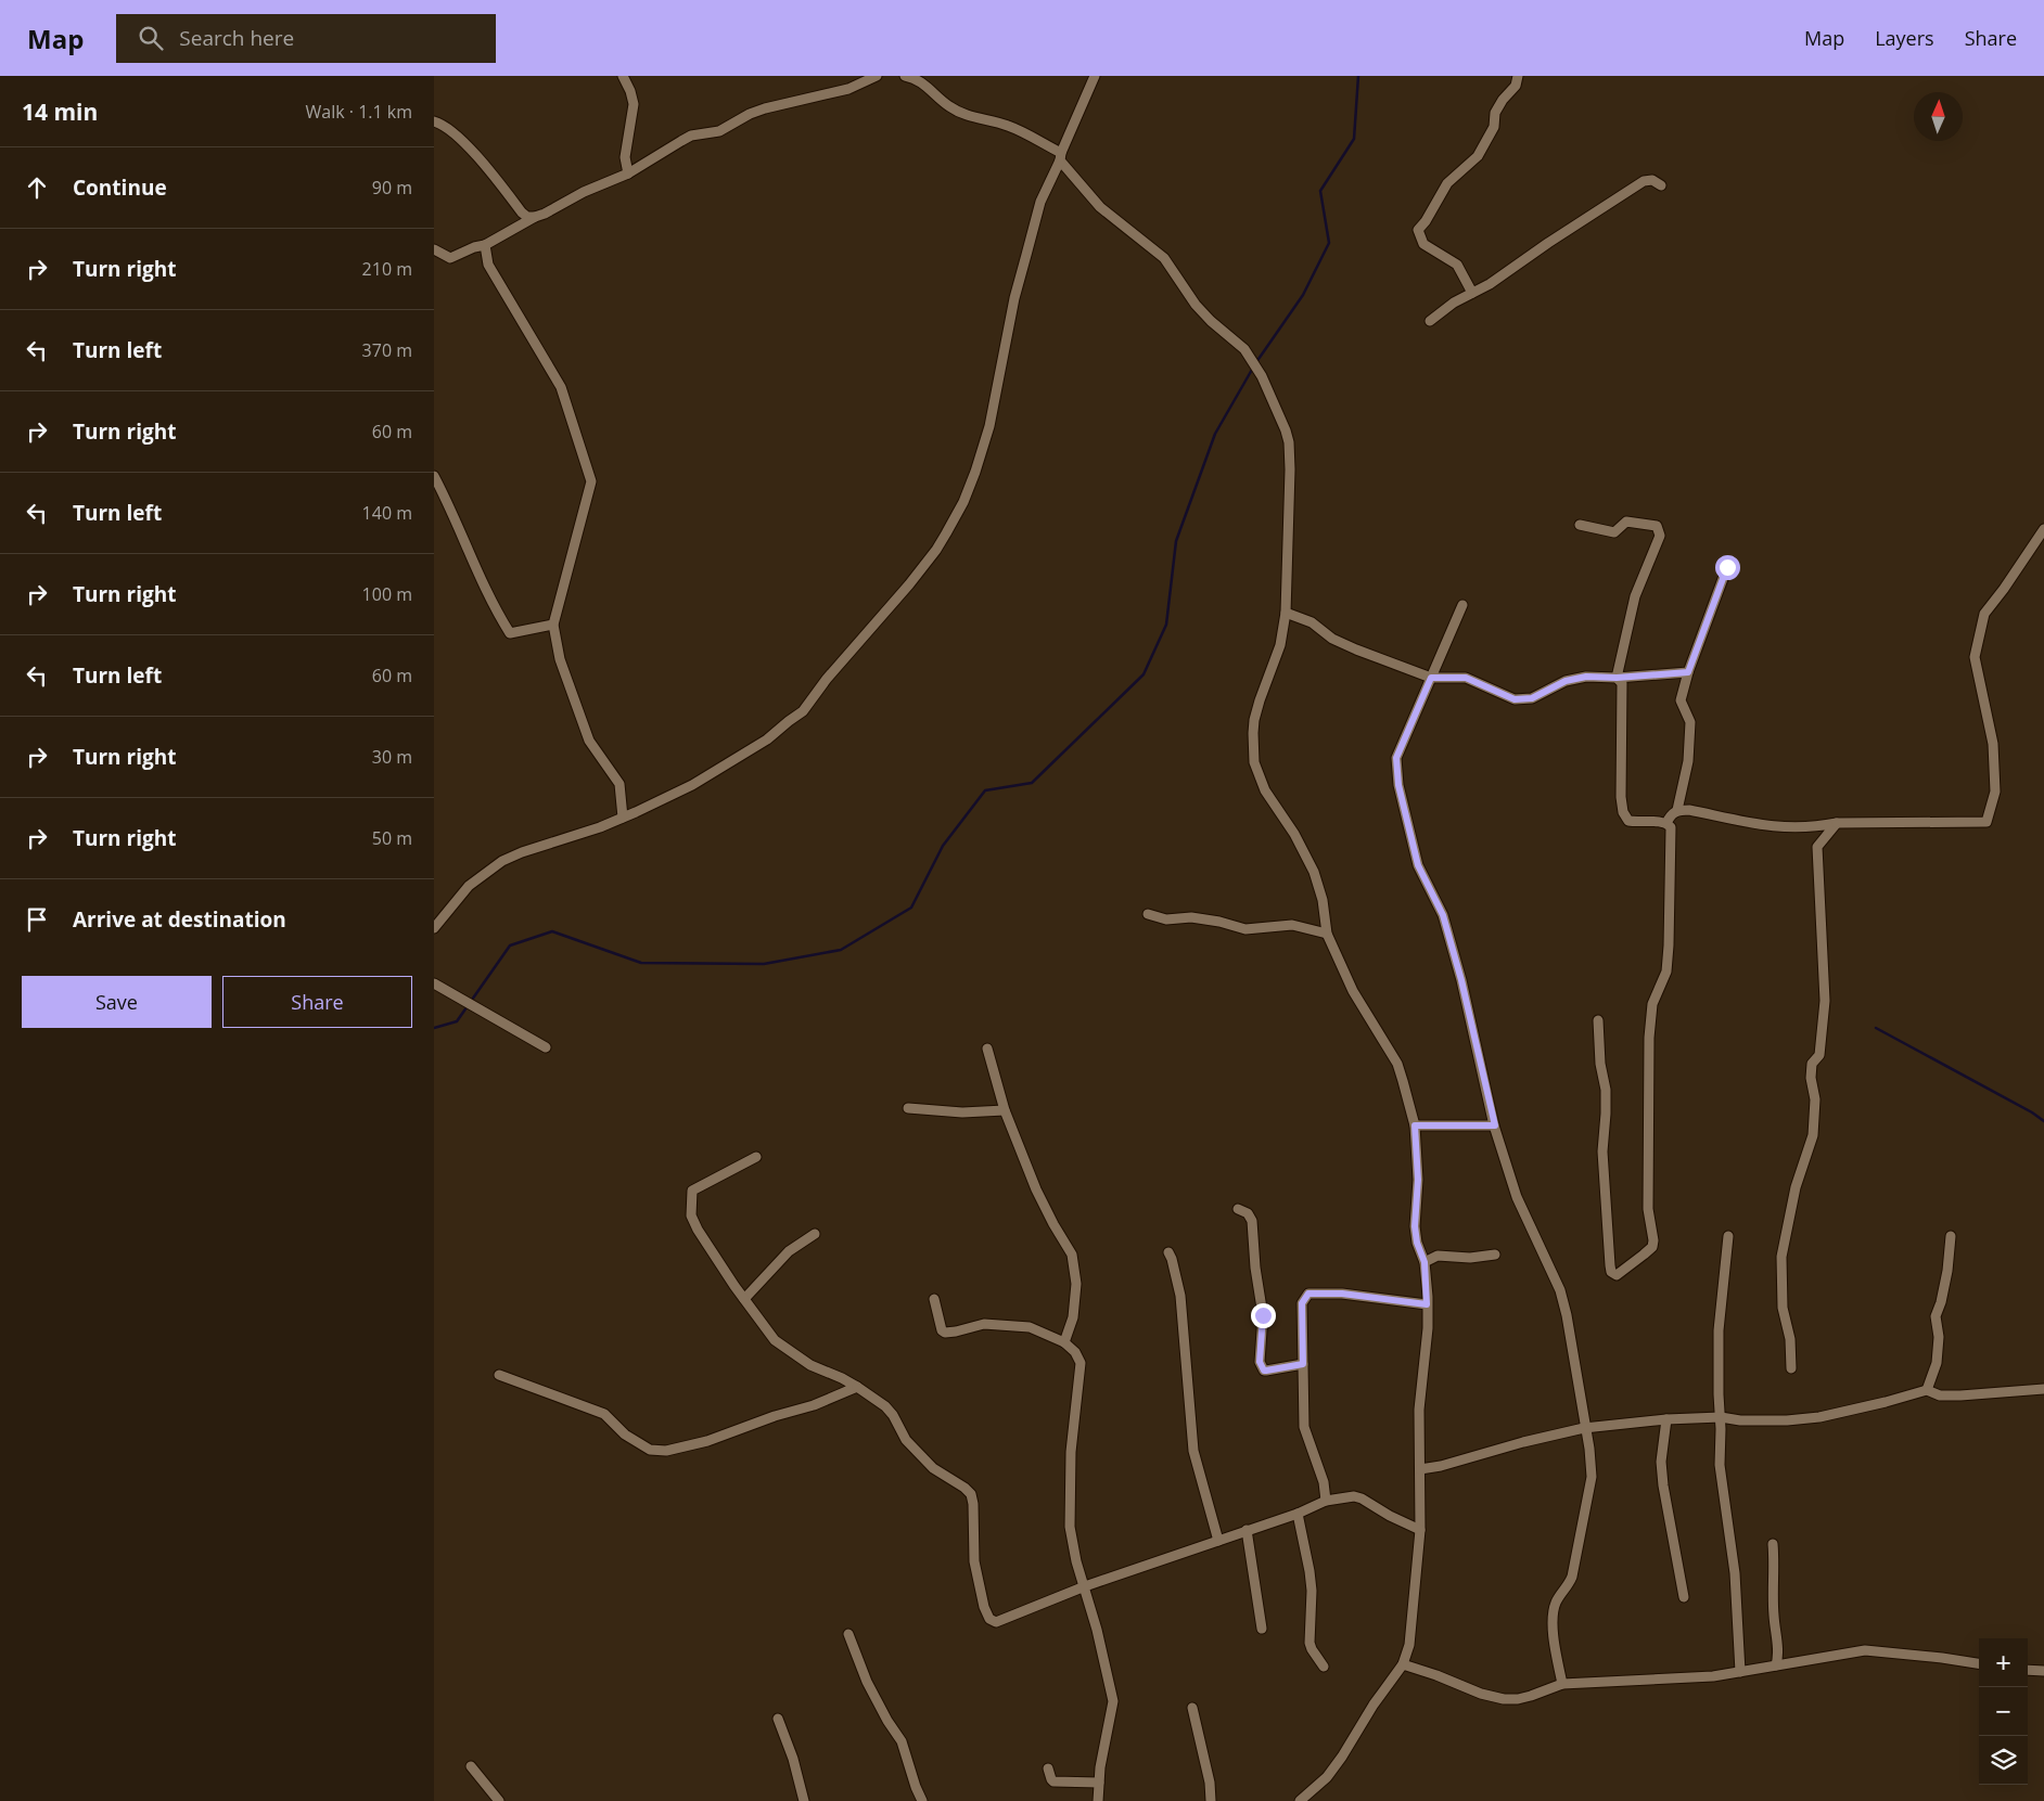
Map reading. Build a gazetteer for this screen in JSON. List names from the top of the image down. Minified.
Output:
{"north":"top","page":{"header":"Map","search":"Search here","nav":["Map","Layers","Share"],"heading":["14 min","Walk · 1.1 km"],"list":[["Continue","90 m"],["Turn right","210 m"],["Turn left","370 m"],["Turn right","60 m"],["Turn left","140 m"],["Turn right","100 m"],["Turn left","60 m"],["Turn right","30 m"],["Turn right","50 m"],"Arrive at destination"],"buttons":["Save","Share"],"map_buttons":["+","−"]}}
